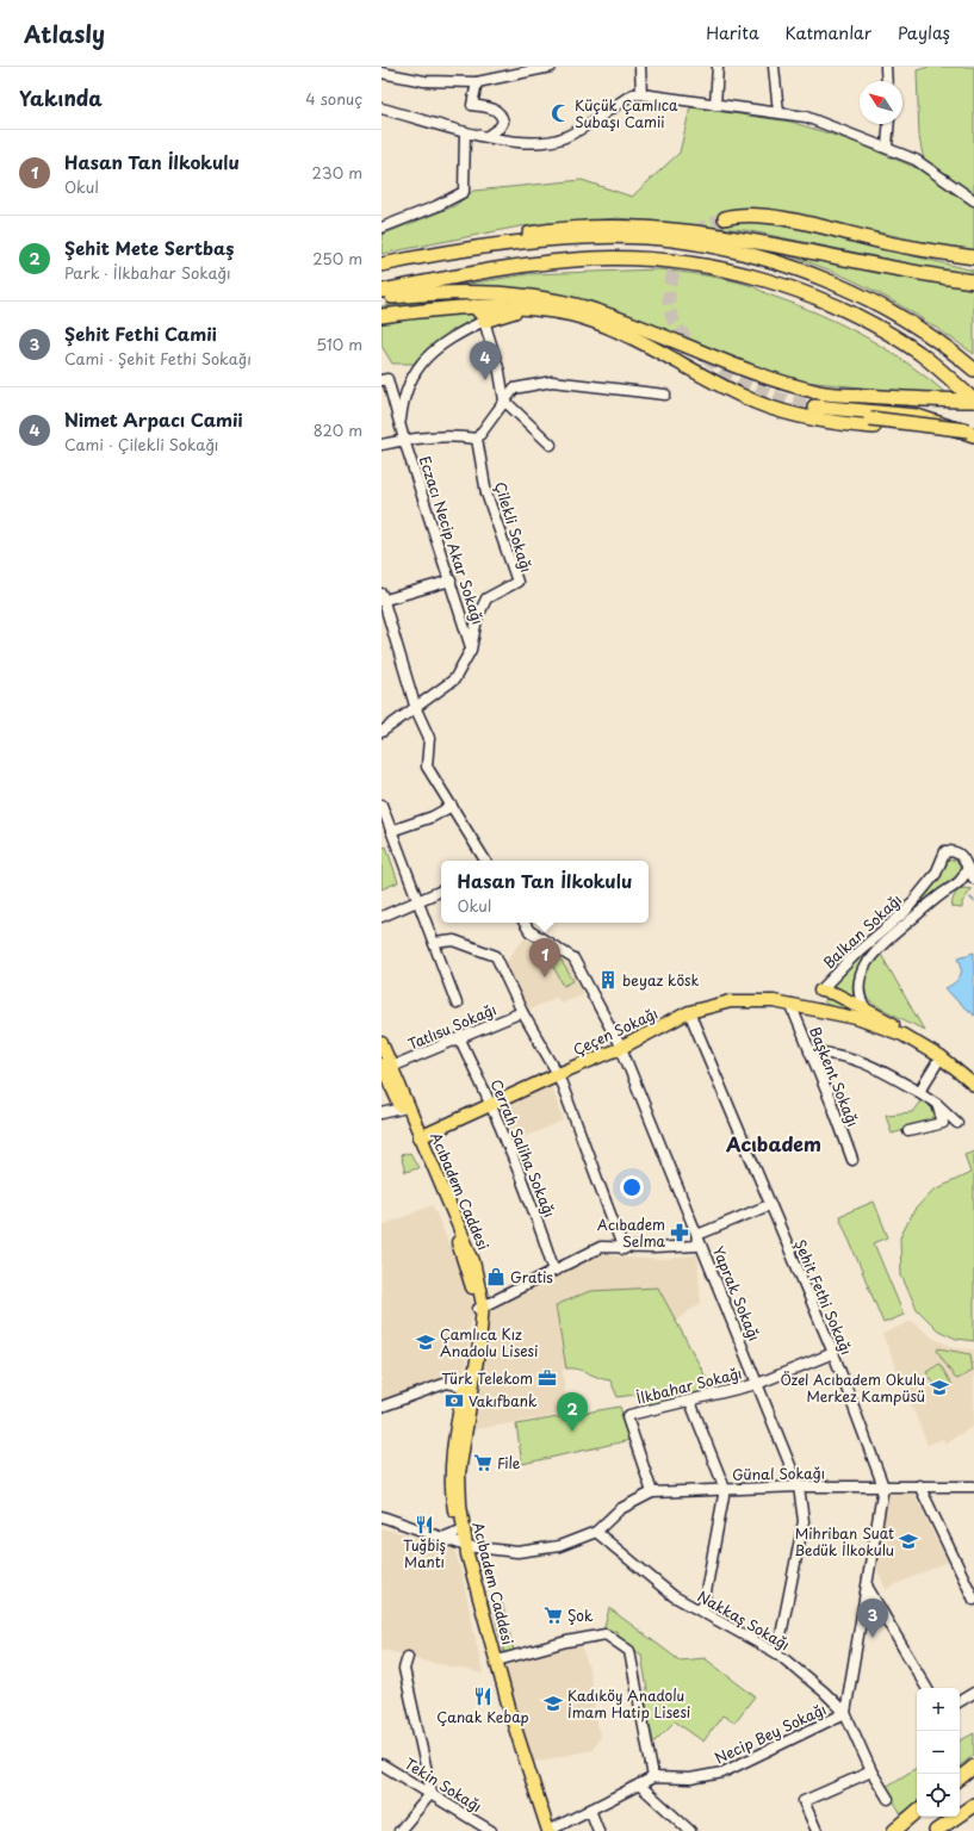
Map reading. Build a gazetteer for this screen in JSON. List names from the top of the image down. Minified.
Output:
{"streets":{"main road":["Çeçen Sokağı","Acıbadem Caddesi"],"street":["Çilekli Sokağı","Eczacı Necip Akar Sokağı","Balkan Sokağı","Tatlısu Sokağı","Başkent Sokağı","Cerrah Saliha Sokağı","Yaprak Sokağı","Şehit Fethi Sokağı","İlkbahar Sokağı","Günal Sokağı","Nakkaş Sokağı","Necip Bey Sokağı","Tekin Sokağı"]},"crossings":[["Çilekli Sokağı","Eczacı Necip Akar Sokağı"],["Balkan Sokağı","Çeçen Sokağı"],["Tatlısu Sokağı","Cerrah Saliha Sokağı"],["Tatlısu Sokağı","Acıbadem Caddesi"],["Çeçen Sokağı","Başkent Sokağı"],["Çeçen Sokağı","Cerrah Saliha Sokağı"],["Çeçen Sokağı","Acıbadem Caddesi"],["Çeçen Sokağı","Yaprak Sokağı"],["Çeçen Sokağı","Şehit Fethi Sokağı"],["Acıbadem Caddesi","Necip Bey Sokağı"],["Yaprak Sokağı","İlkbahar Sokağı"],["Yaprak Sokağı","Günal Sokağı"],["Yaprak Sokağı","Nakkaş Sokağı"],["Şehit Fethi Sokağı","İlkbahar Sokağı"],["Şehit Fethi Sokağı","Günal Sokağı"],["Şehit Fethi Sokağı","Nakkaş Sokağı"],["Şehit Fethi Sokağı","Necip Bey Sokağı"],["İlkbahar Sokağı","Günal Sokağı"],["Günal Sokağı","Nakkaş Sokağı"],["Nakkaş Sokağı","Necip Bey Sokağı"]],"districts":["Acıbadem"],"places":{"mosque":["Küçük Çamlıca Subaşı Camii"],"building":["beyaz kösk"],"pharmacy":["Acıbadem Selma"],"shop":["Gratis"],"school or university":["Çamlıca Kız Anadolu Lisesi","Özel Acıbadem Okulu Merkez Kampüsü","Mihriban Suat Bedük İlkokulu","Kadıköy Anadolu İmam Hatip Lisesi"],"office":["Türk Telekom"],"bank":["Vakıfbank"],"supermarket":["File","Şok"],"restaurant":["Tuğbiş Mantı","Çanak Kebap"]},"north":"top left","page":{"header":"Atlasly","nav":["Harita","Katmanlar","Paylaş"],"heading":["Yakında","4 sonuç"],"list":[{"mark":"1","name":"Hasan Tan İlkokulu","note":"Okul","value":"230 m"},{"mark":"2","name":"Şehit Mete Sertbaş","note":"Park · İlkbahar Sokağı","value":"250 m"},{"mark":"3","name":"Şehit Fethi Camii","note":"Cami · Şehit Fethi Sokağı","value":"510 m"},{"mark":"4","name":"Nimet Arpacı Camii","note":"Cami · Çilekli Sokağı","value":"820 m"}],"pins":["4","1","2","3"],"popup":["Hasan Tan İlkokulu","Okul"],"map_buttons":["+","−"]}}
